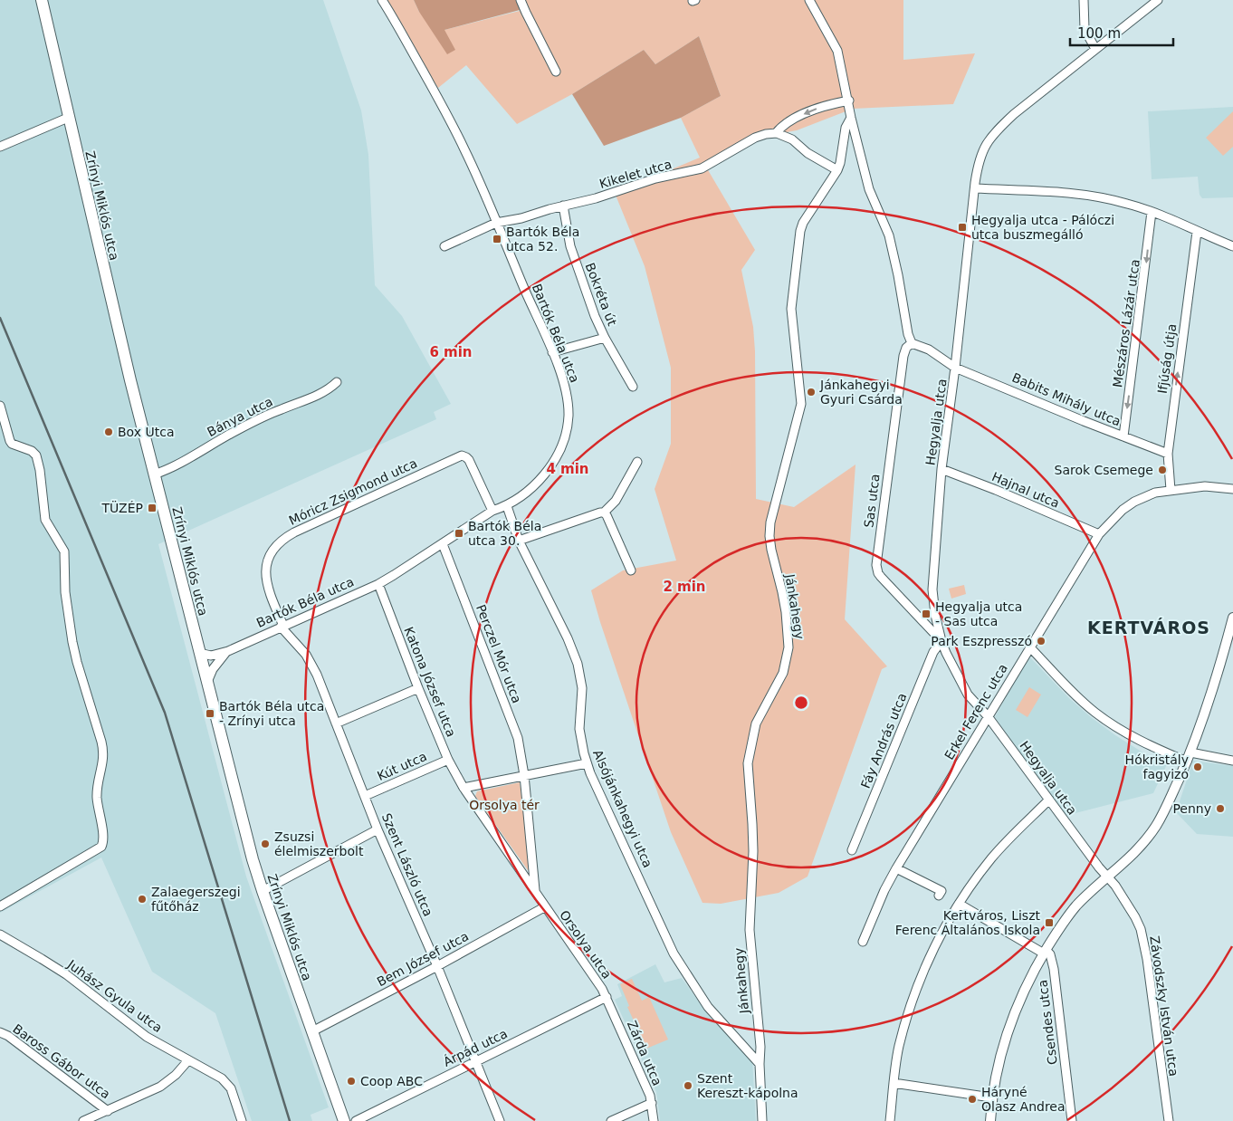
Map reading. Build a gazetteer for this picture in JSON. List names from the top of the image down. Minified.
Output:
{"streets":{"main road":["Zrínyi Miklós utca"],"street":["Kikelet utca","Bokréta út","Mészáros Lázár utca","Bartók Béla utca","Ifjúság útja","Babits Mihály utca","Bánya utca","Hegyalja utca","Hajnal utca","Móricz Zsigmond utca","Sas utca","Jánkahegy","Perczel Mór utca","Katona József utca","Erkel Ferenc utca","Fáy András utca","Kút utca","Alsójánkahegyi utca","Szent László utca","Orsolya utca","Bem József utca","Juhász Gyula utca","Závodszky István utca","Csendes utca","Árpád utca","Zárda utca","Baross Gábor utca"]},"crossings":[["Kikelet utca","Bokréta út"],["Kikelet utca","Bartók Béla utca"],["Zrínyi Miklós utca","Bánya utca"],["Zrínyi Miklós utca","Bem József utca"],["Mészáros Lázár utca","Babits Mihály utca"],["Bartók Béla utca","Móricz Zsigmond utca"],["Bartók Béla utca","Perczel Mór utca"],["Bartók Béla utca","Katona József utca"],["Bartók Béla utca","Alsójánkahegyi utca"],["Bartók Béla utca","Szent László utca"],["Ifjúság útja","Babits Mihály utca"],["Ifjúság útja","Erkel Ferenc utca"],["Babits Mihály utca","Hegyalja utca"],["Hegyalja utca","Hajnal utca"],["Hegyalja utca","Sas utca"],["Hegyalja utca","Erkel Ferenc utca"],["Hegyalja utca","Fáy András utca"],["Hegyalja utca","Závodszky István utca"],["Hajnal utca","Erkel Ferenc utca"],["Móricz Zsigmond utca","Szent László utca"],["Sas utca","Fáy András utca"],["Jánkahegy","Alsójánkahegyi utca"],["Katona József utca","Kút utca"],["Kút utca","Szent László utca"],["Szent László utca","Bem József utca"],["Szent László utca","Árpád utca"],["Orsolya utca","Bem József utca"],["Orsolya utca","Árpád utca"],["Orsolya utca","Zárda utca"],["Árpád utca","Zárda utca"]],"one_way":["Mészáros Lázár utca","Ifjúság útja"],"districts":["KERTVÁROS"],"parks":["Orsolya tér"],"places":{"transit":["Hegyalja utca - Pálóczi utca buszmegálló","Bartók Béla utca 52.","TÜZÉP","Bartók Béla utca 30.","Hegyalja utca - Sas utca","Bartók Béla utca - Zrínyi utca","Kertváros, Liszt Ferenc Általános Iskola"],"other":["Jánkahegyi Gyuri Csárda","Box Utca","Sarok Csemege","Park Eszpresszó","Hókristály fagyizó","Penny","Zsuzsi élelmiszerbolt","Zalaegerszegi fűtőház","Coop ABC","Szent Kereszt-kápolna","Háryné Olasz Andrea"]},"scale_bar":"100 m","rings":["6 min","4 min","2 min"]}
